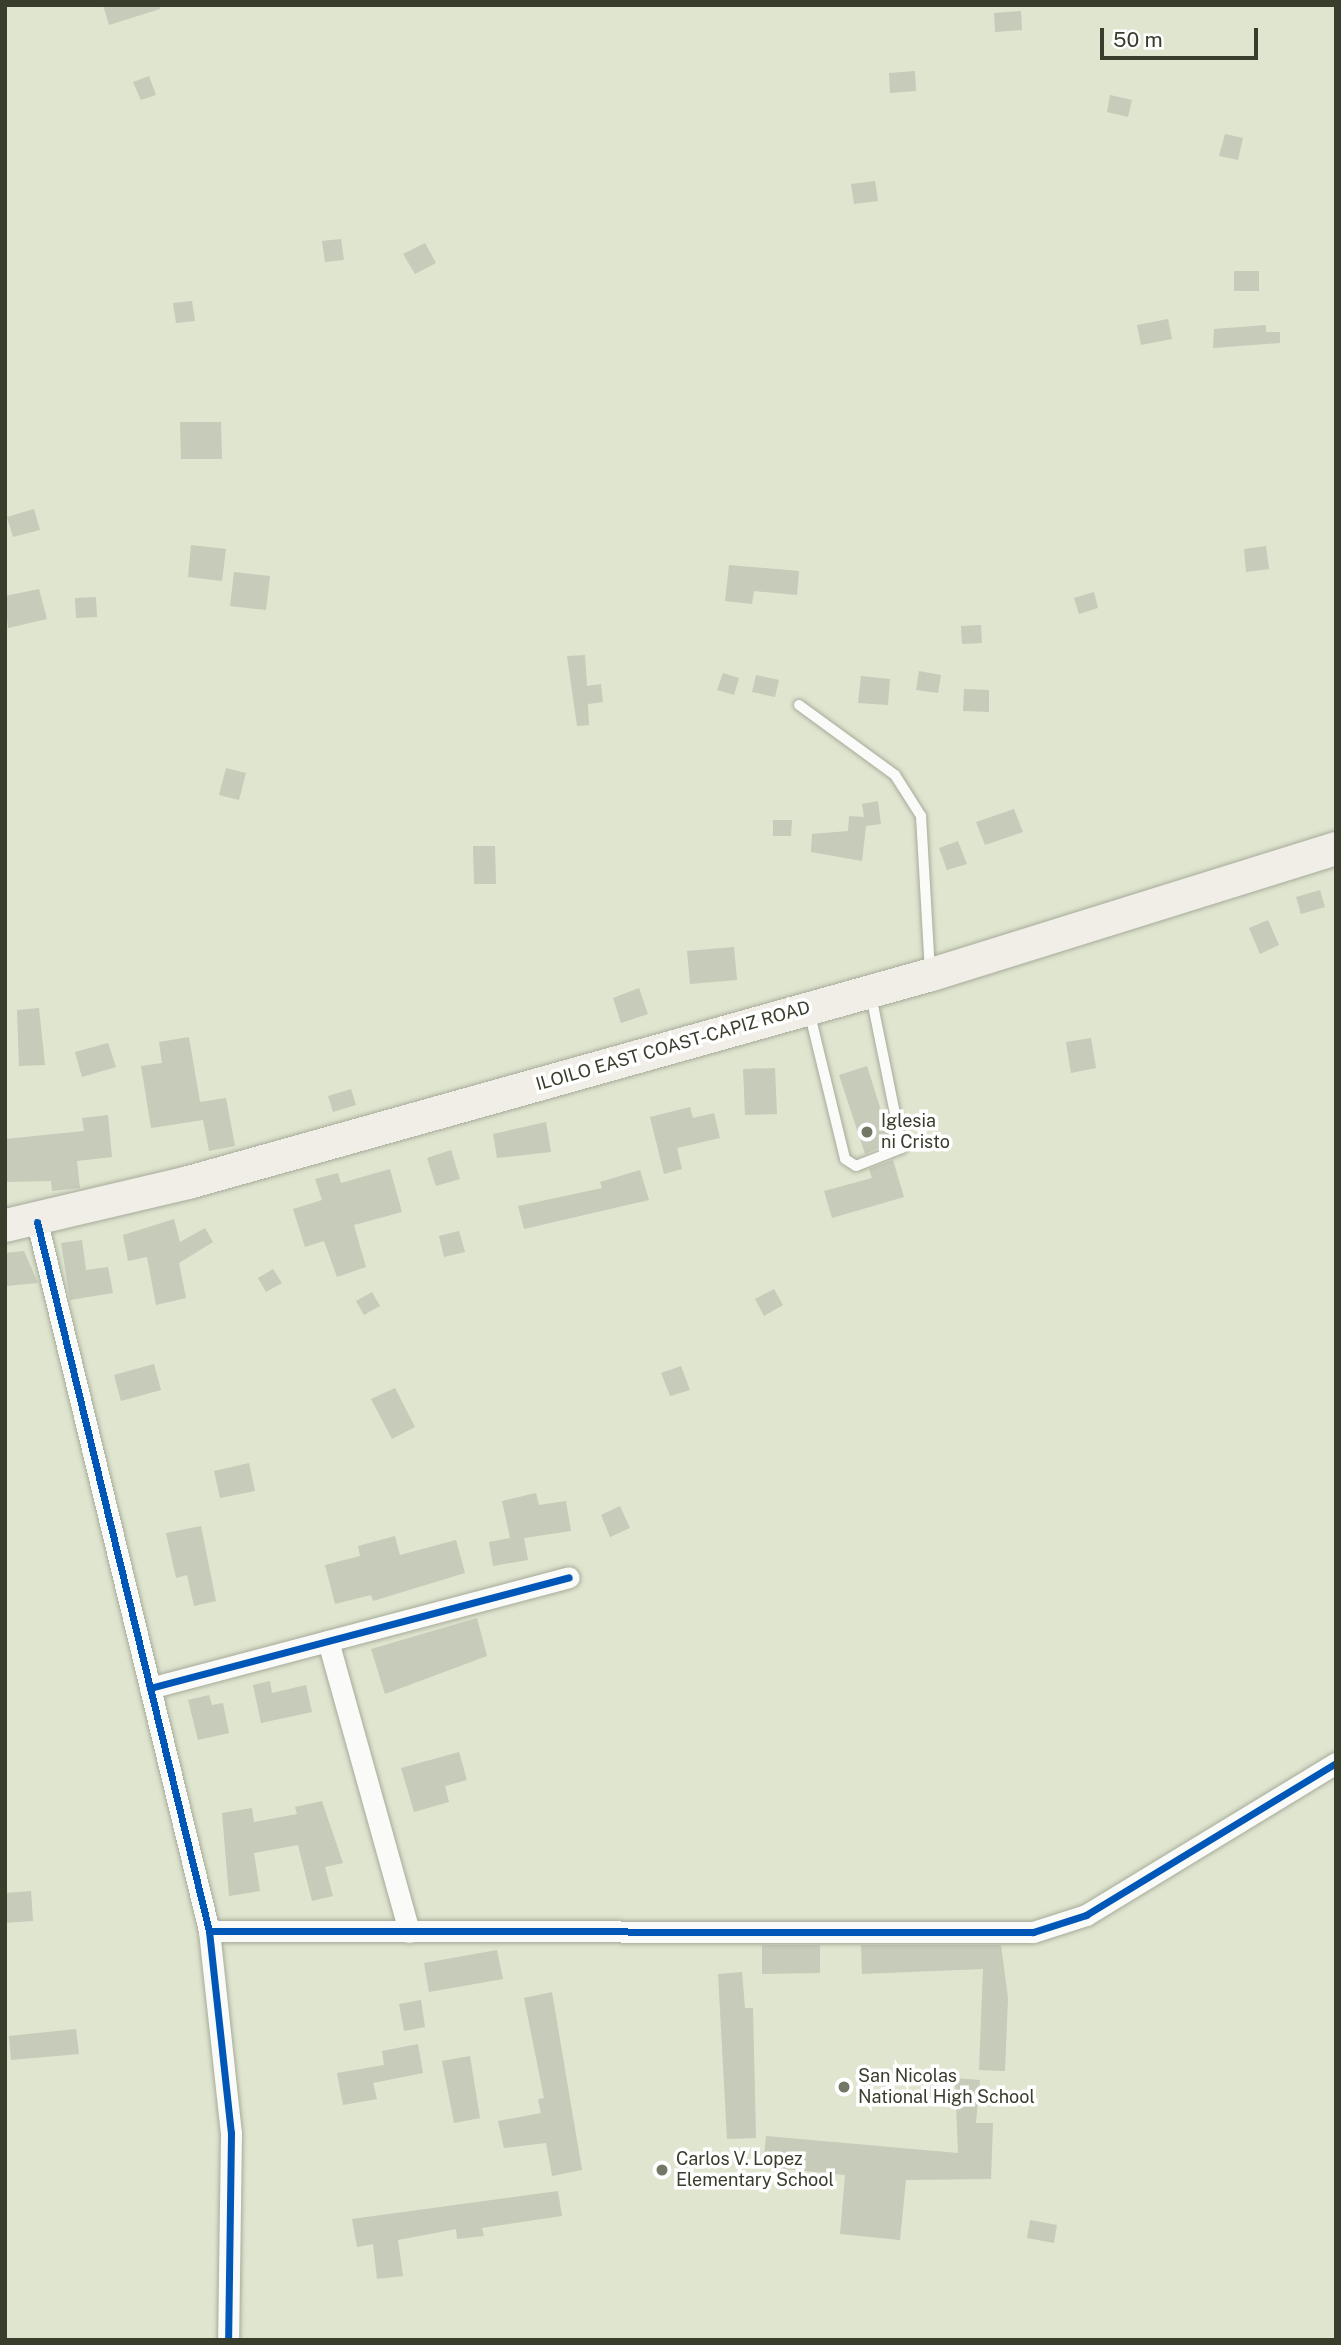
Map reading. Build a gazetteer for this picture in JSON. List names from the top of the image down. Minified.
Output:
{"streets":{"main road":["ILOILO EAST COAST-CAPIZ ROAD"]},"places":["Iglesia ni Cristo","San Nicolas National High School","Carlos V. Lopez Elementary School"],"scale_bar":"50 m"}
